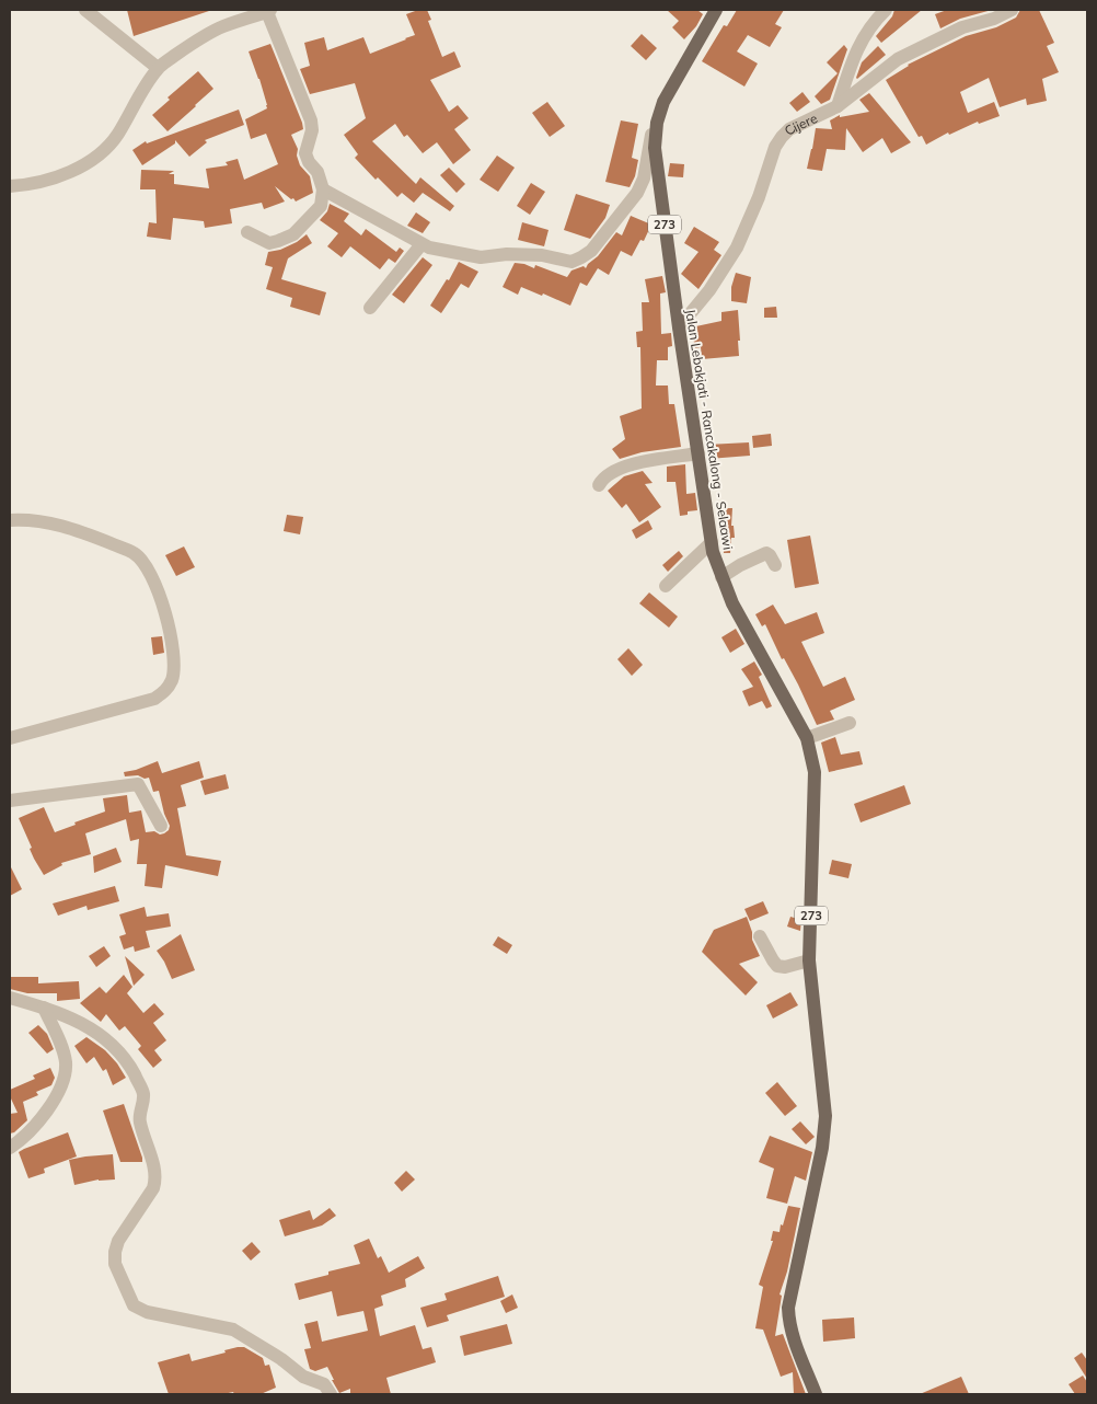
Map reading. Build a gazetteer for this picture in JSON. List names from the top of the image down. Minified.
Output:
{"streets":{"main road":["273","Jalan Lebakjati - Rancakalong - Selaawi"],"street":["Cijere"]},"crossings":[["Cijere","Jalan Lebakjati - Rancakalong - Selaawi"]]}
